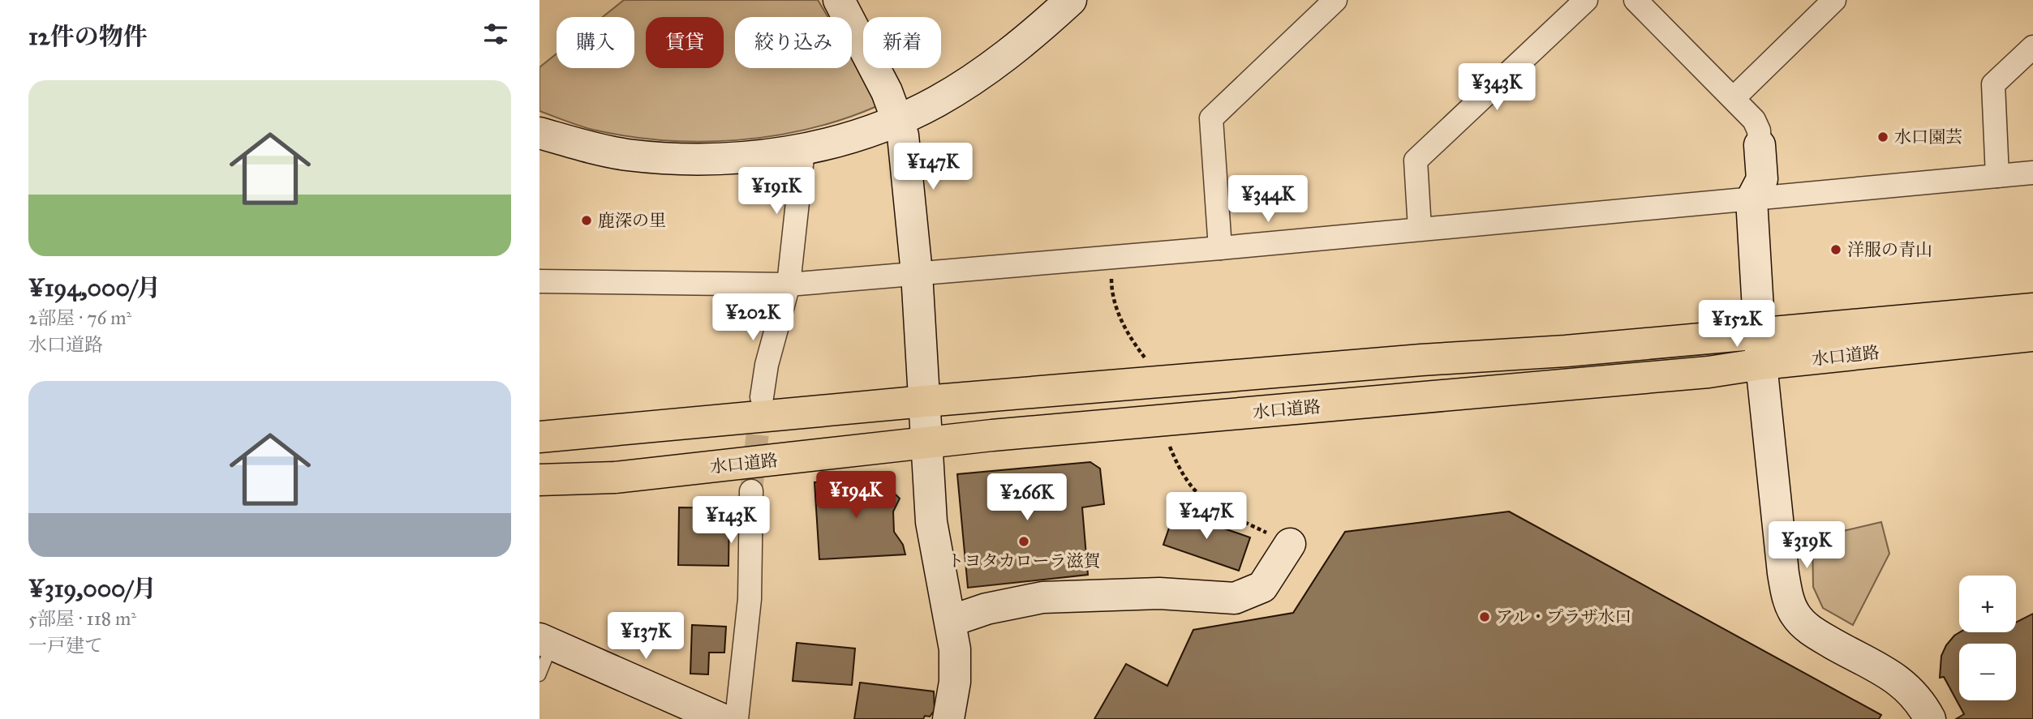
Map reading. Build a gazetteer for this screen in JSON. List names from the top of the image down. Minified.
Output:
{"streets":{"highway":["水口道路"]},"places":["水口園芸","鹿深の里","洋服の青山","トヨタカローラ滋賀","アル・プラザ水口"],"page":{"heading":"12件の物件","chip":["購入","賃貸","絞り込み","新着"],"price":["¥343K","¥147K","¥191K","¥344K","¥202K","¥152K","¥194K","¥266K","¥247K","¥143K","¥319K","¥137K"],"list":[{"name":"¥194,000/月","note":"2部屋 · 76 m² · 水口道路"},{"name":"¥319,000/月","note":"5部屋 · 118 m² · 一戸建て"}],"map_buttons":["+","−"]}}
